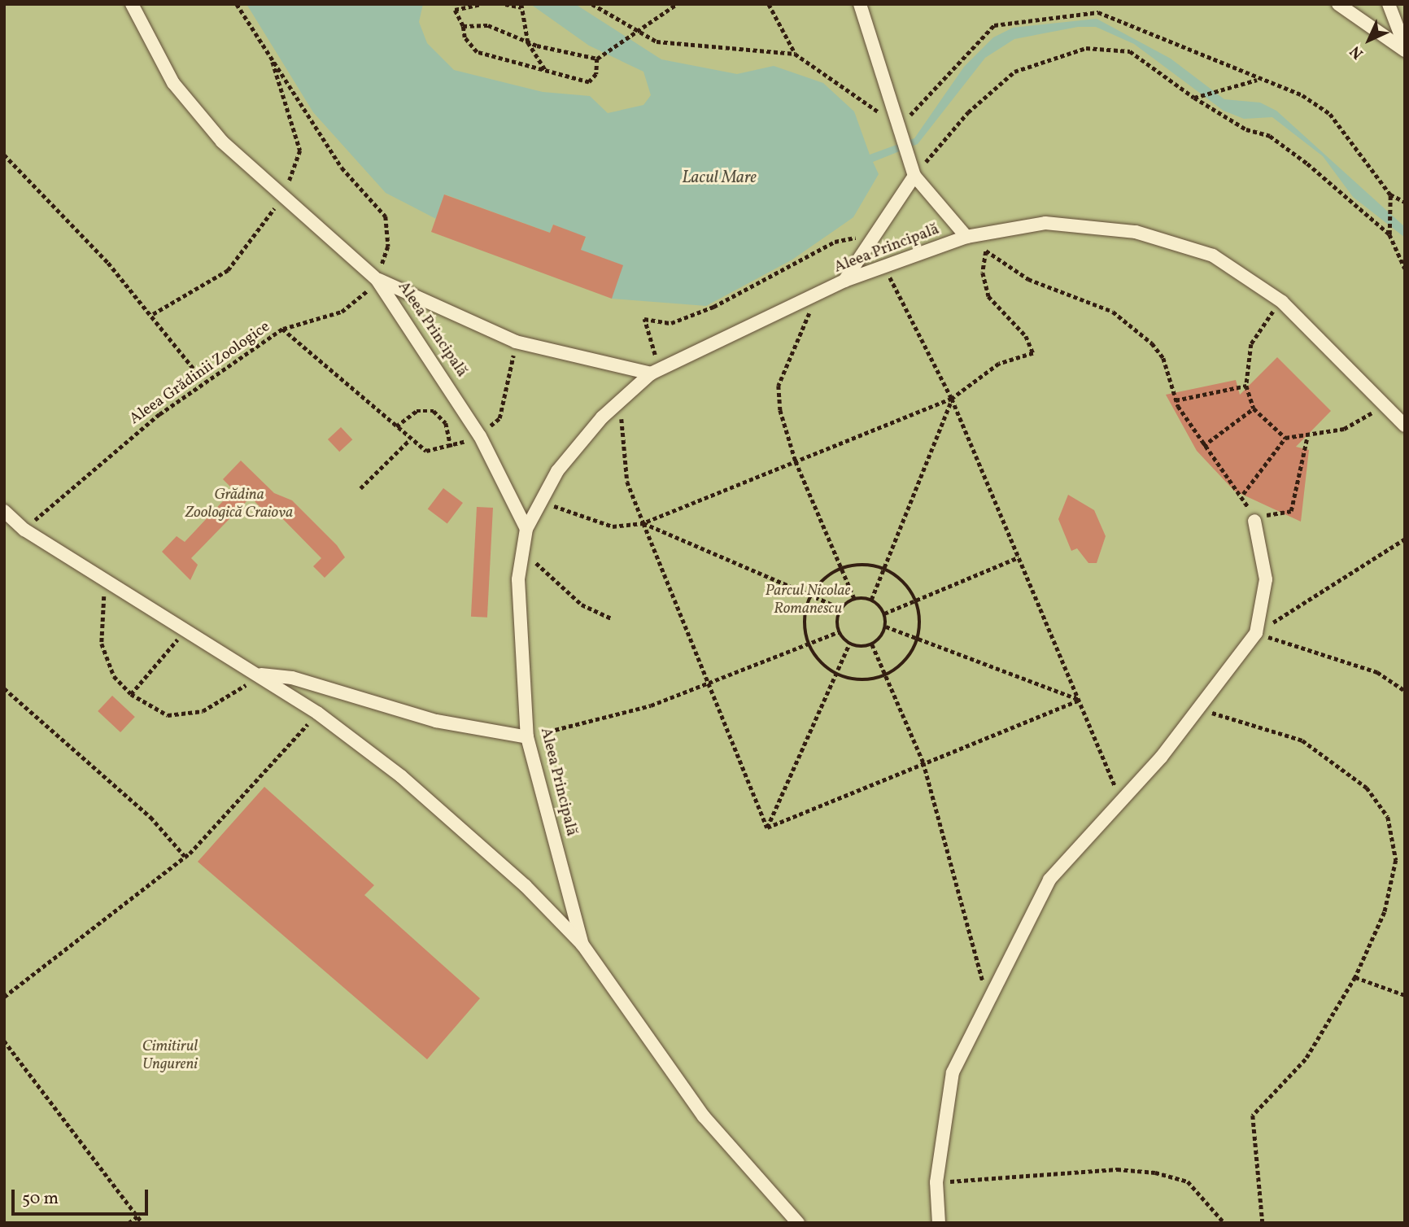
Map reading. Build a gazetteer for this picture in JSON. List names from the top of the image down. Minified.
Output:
{"streets":{"street":["Aleea Principală"],"path":["Aleea Grădinii Zoologice"]},"crossings":[["Aleea Principală","Aleea Grădinii Zoologice"]],"water":["Lacul Mare"],"parks":["Grădina Zoologică Craiova","Parcul Nicolae Romanescu","Cimitirul Ungureni"],"scale_bar":"50 m","north":"bottom left"}
